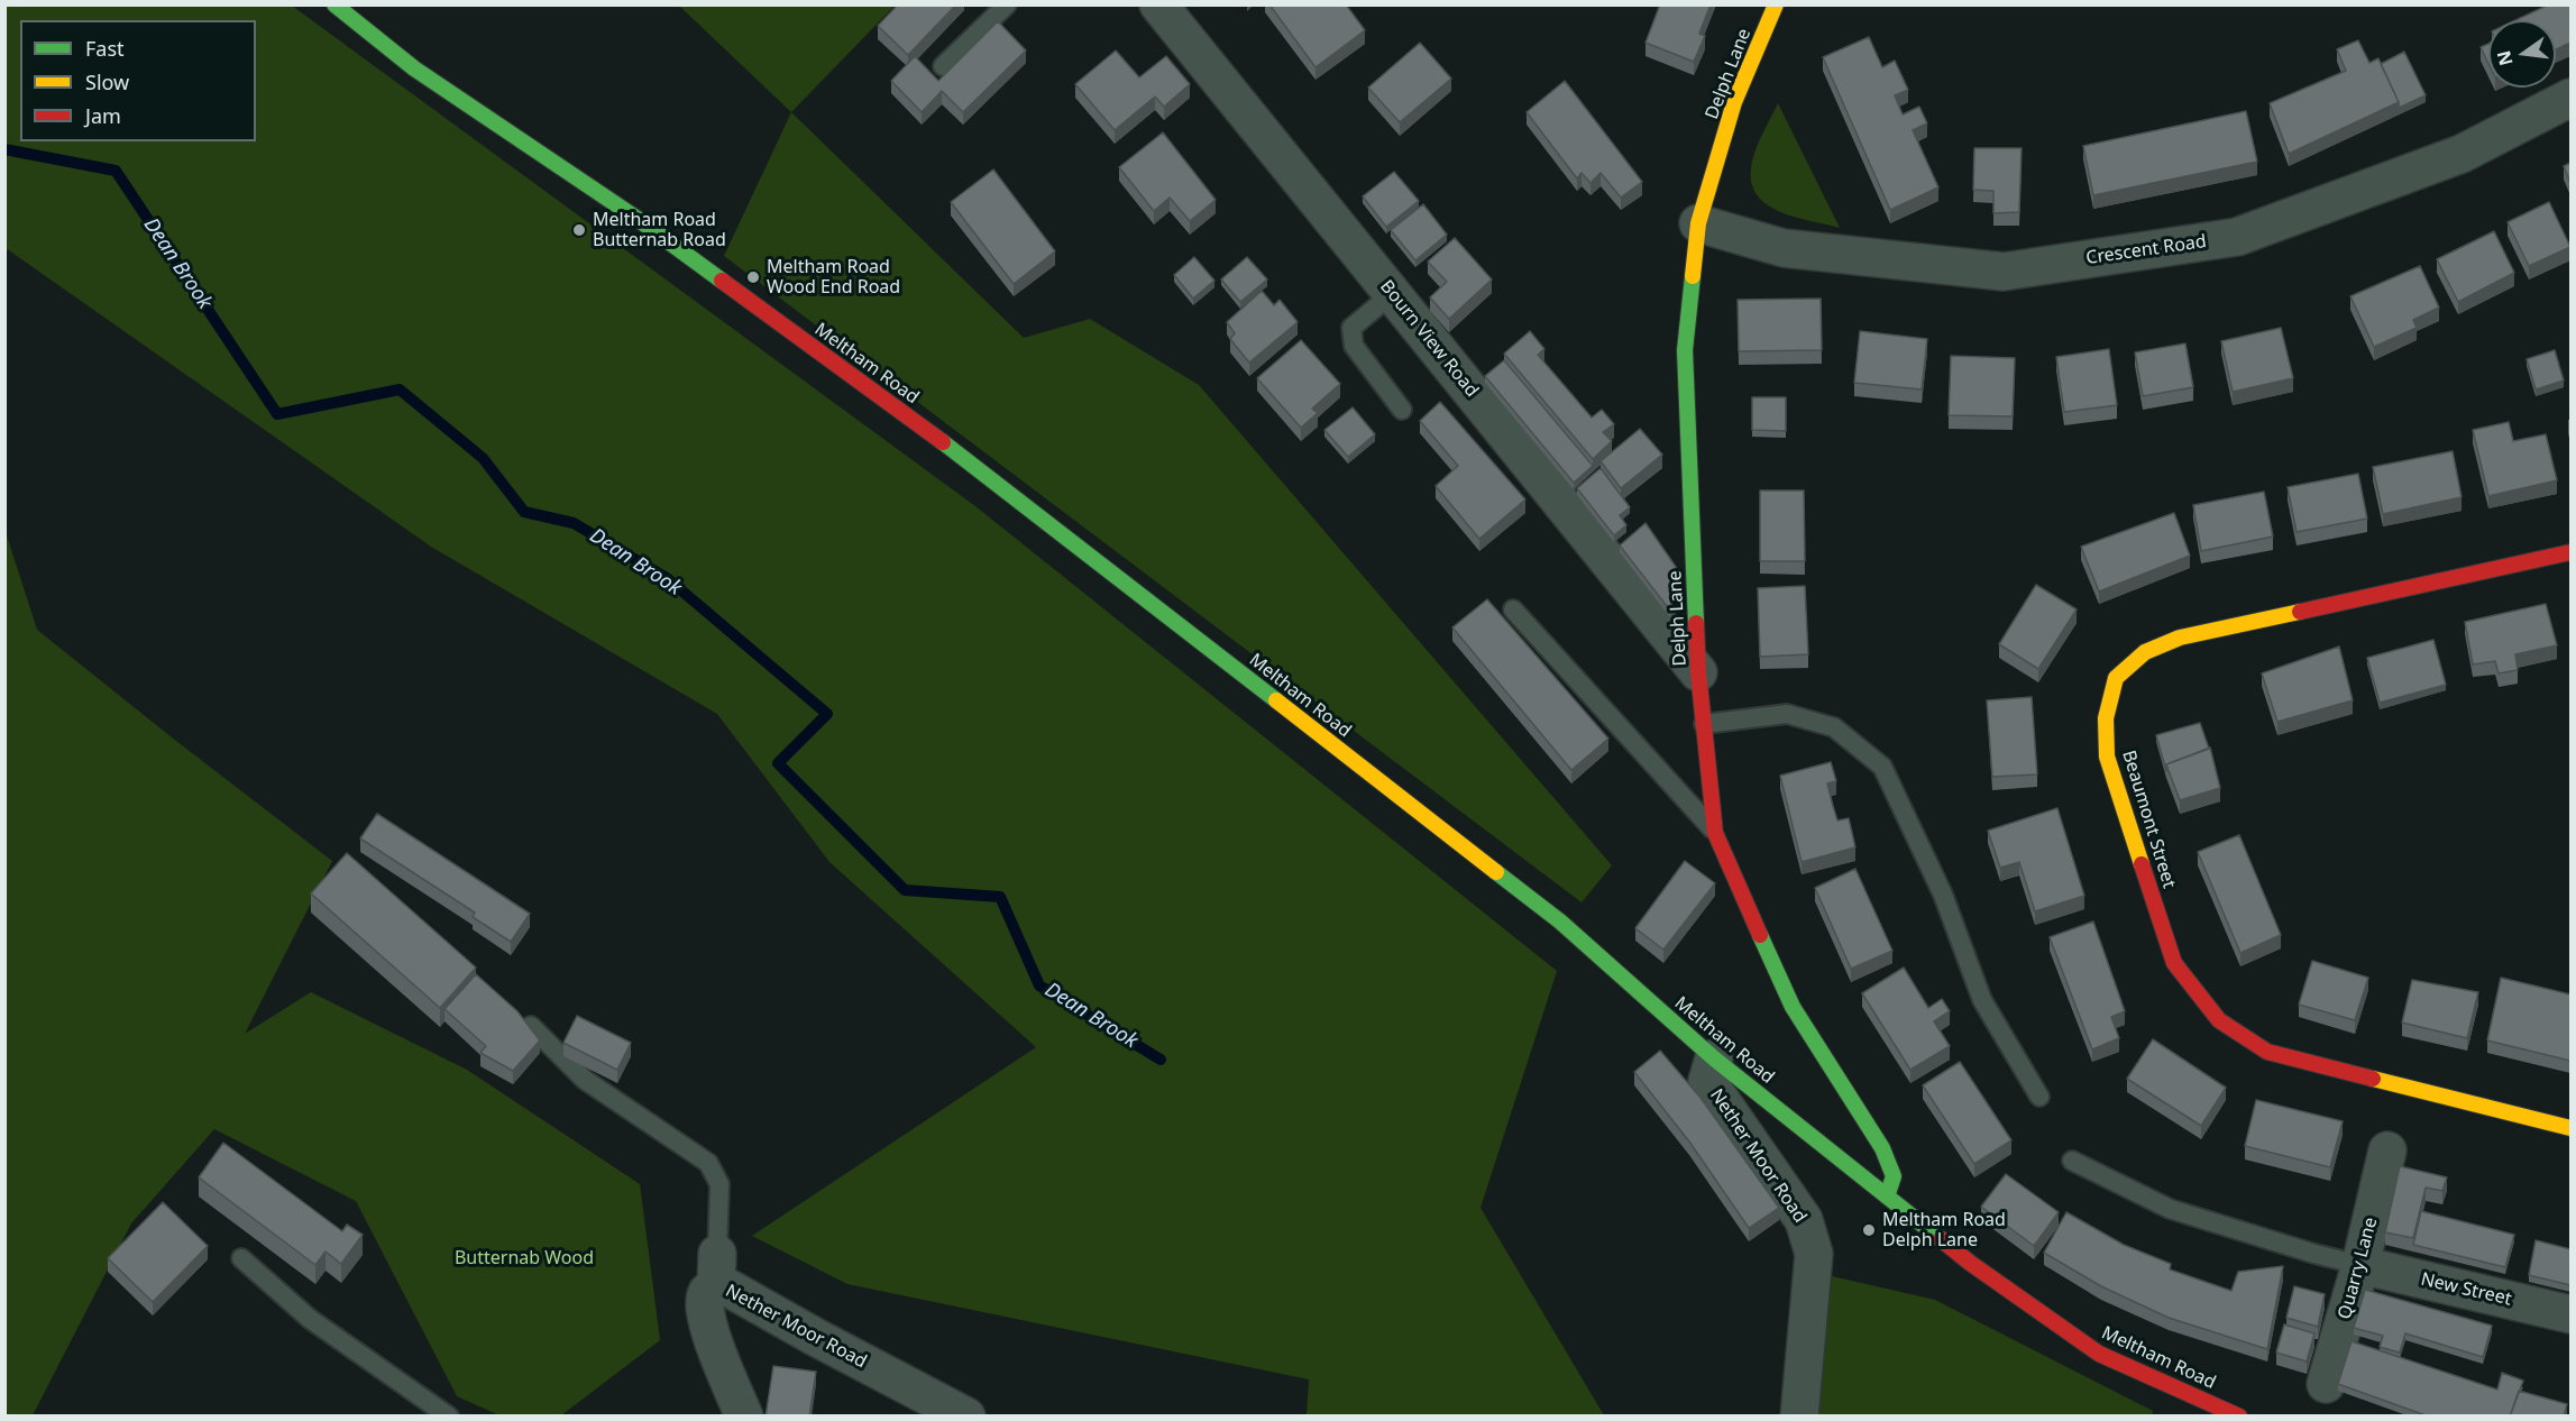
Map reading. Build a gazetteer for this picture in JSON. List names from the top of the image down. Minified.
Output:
{"streets":{"street":["Delph Lane","Crescent Road","Bourn View Road","Meltham Road","Beaumont Street","Nether Moor Road","Quarry Lane","New Street"]},"crossings":[["Delph Lane","Crescent Road"],["Delph Lane","Bourn View Road"],["Delph Lane","Meltham Road"],["Meltham Road","Nether Moor Road"],["Quarry Lane","New Street"]],"water":["Dean Brook"],"parks":["Butternab Wood"],"places":["Meltham Road Butternab Road","Meltham Road Wood End Road","Meltham Road Delph Lane"],"legend":["Fast","Slow","Jam"],"north":"left"}
